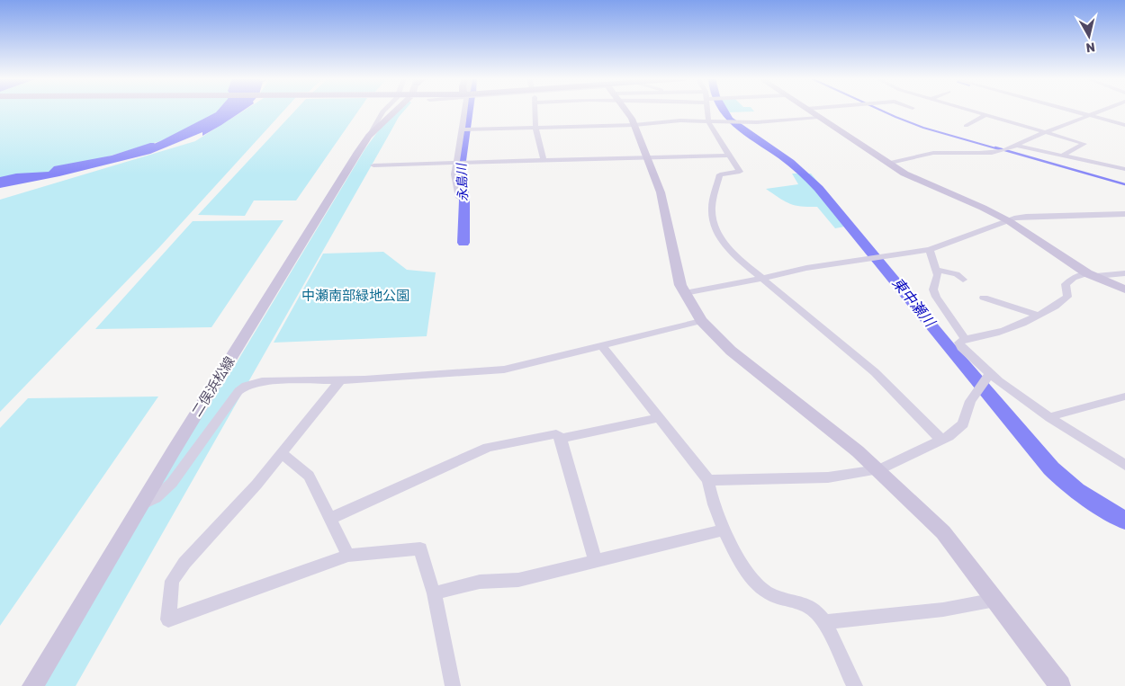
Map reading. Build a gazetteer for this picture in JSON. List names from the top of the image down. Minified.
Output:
{"streets":{"street":["二俣浜松線"]},"water":["永島川","東中瀬川"],"parks":["中瀬南部緑地公園"],"north":"bottom"}
